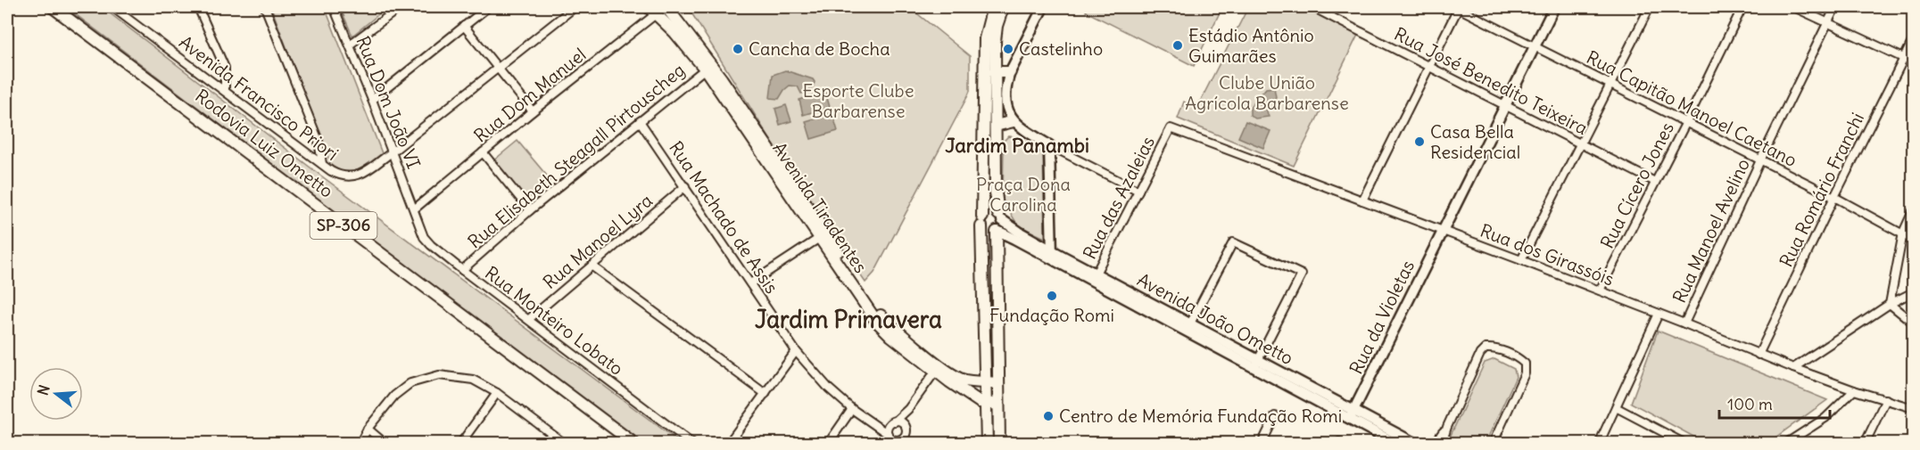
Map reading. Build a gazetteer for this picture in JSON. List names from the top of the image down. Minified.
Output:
{"streets":{"main road":["Rodovia Luiz Ometto","Avenida Tiradentes","SP-306"],"street":["Rua José Benedito Teixeira","Rua Dom Manuel","Avenida Francisco Priori","Rua Dom João VI","Rua Capitão Manoel Caetano","Rua Elisabeth Steagall Pirtouscheg","Rua Cícero Jones","Rua Romário Franchi","Rua das Azaleias","Rua Machado de Assis","Rua Manoel Avelino","Rua Manoel Lyra","Rua dos Girassóis","Rua da Violetas","Avenida João Ometto","Rua Monteiro Lobato"]},"crossings":[["Rua José Benedito Teixeira","Rua Cícero Jones"],["Rua José Benedito Teixeira","Rua da Violetas"],["Rua Dom Manuel","Rua Dom João VI"],["Rua Dom Manuel","Avenida Tiradentes"],["Rua Dom Manuel","Rua Monteiro Lobato"],["Avenida Francisco Priori","Rua Dom João VI"],["Rua Dom João VI","Rua Monteiro Lobato"],["Rua Capitão Manoel Caetano","Rua Cícero Jones"],["Rua Capitão Manoel Caetano","Rua Romário Franchi"],["Rua Capitão Manoel Caetano","Rua Manoel Avelino"],["Rua Capitão Manoel Caetano","Rua da Violetas"],["Rua Elisabeth Steagall Pirtouscheg","Avenida Tiradentes"],["Rua Elisabeth Steagall Pirtouscheg","Rua Machado de Assis"],["Rua Elisabeth Steagall Pirtouscheg","Rua Monteiro Lobato"],["Rua Cícero Jones","Rua dos Girassóis"],["Rua Romário Franchi","Rua dos Girassóis"],["Rua das Azaleias","Rua dos Girassóis"],["Rua das Azaleias","Avenida João Ometto"],["Rua Machado de Assis","Rua Manoel Lyra"],["Rua Manoel Avelino","Rua dos Girassóis"],["Rua Manoel Lyra","Rua Monteiro Lobato"],["Rua dos Girassóis","Rua da Violetas"],["Rua da Violetas","Avenida João Ometto"]],"districts":["Jardim Panambi","Jardim Primavera"],"parks":["Clube União Agrícola Barbarense","Esporte Clube Barbarense","Praça Dona Carolina"],"places":["Estádio Antônio Guimarães","Cancha de Bocha","Castelinho","Casa Bella Residencial","Fundação Romi","Centro de Memória Fundação Romi"],"scale_bar":"100 m","north":"left"}
